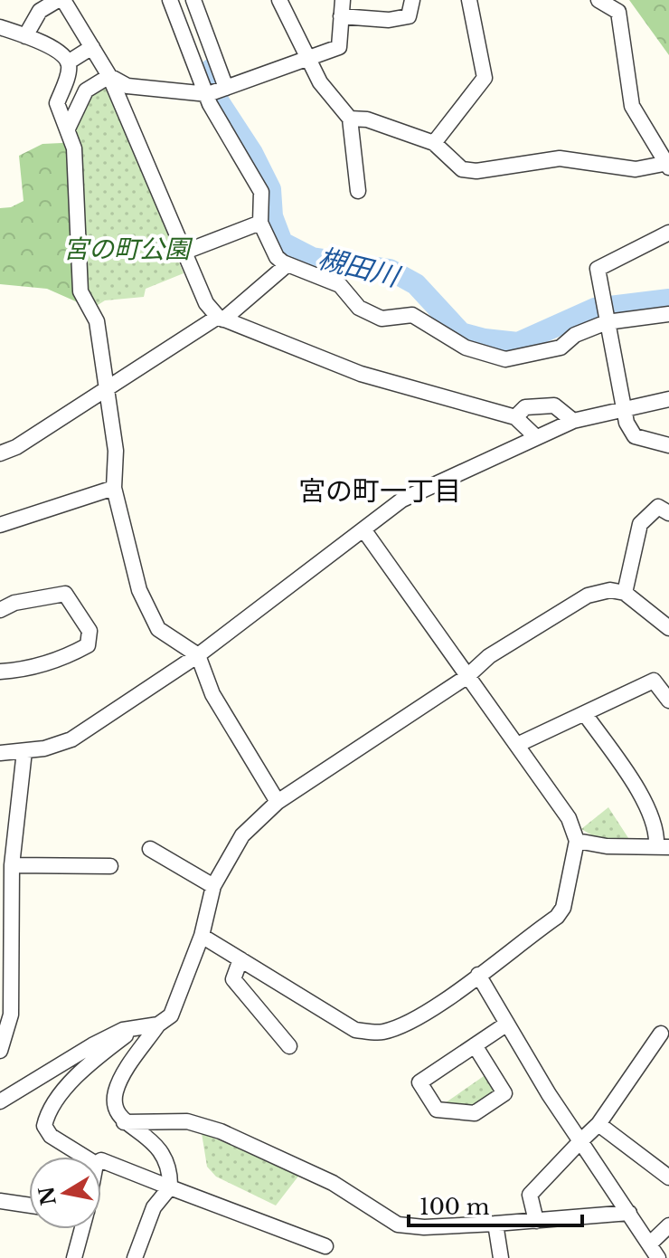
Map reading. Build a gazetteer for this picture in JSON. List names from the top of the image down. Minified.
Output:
{"districts":["宮の町一丁目"],"water":["槻田川"],"parks":["宮の町公園"],"scale_bar":"100 m","north":"left"}
